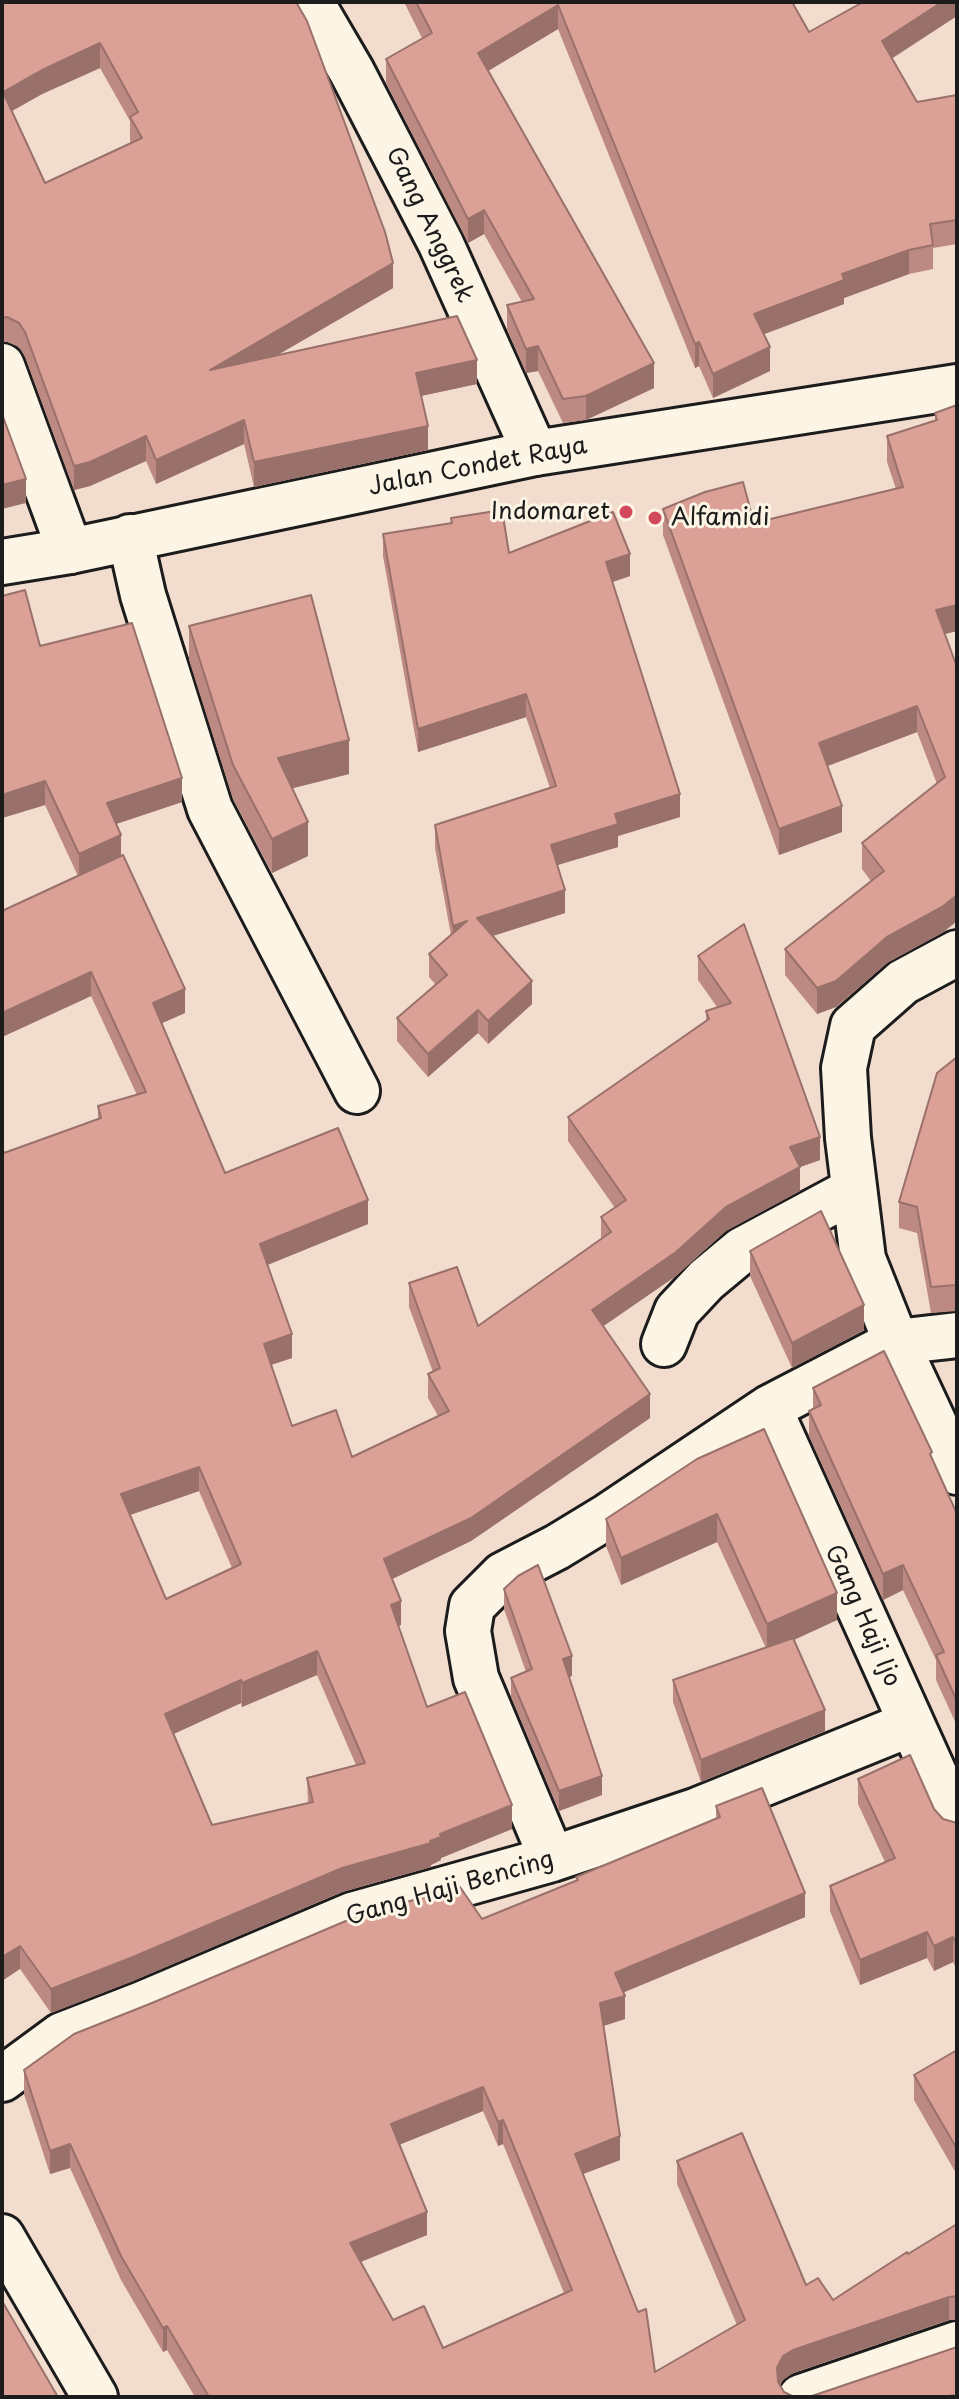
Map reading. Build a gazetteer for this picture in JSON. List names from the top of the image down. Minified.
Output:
{"streets":{"street":["Gang Anggrek","Jalan Condet Raya","Gang Haji Ijo","Gang Haji Bencing"]},"crossings":[["Gang Anggrek","Jalan Condet Raya"],["Gang Haji Ijo","Gang Haji Bencing"]],"places":["Indomaret","Alfamidi"]}
